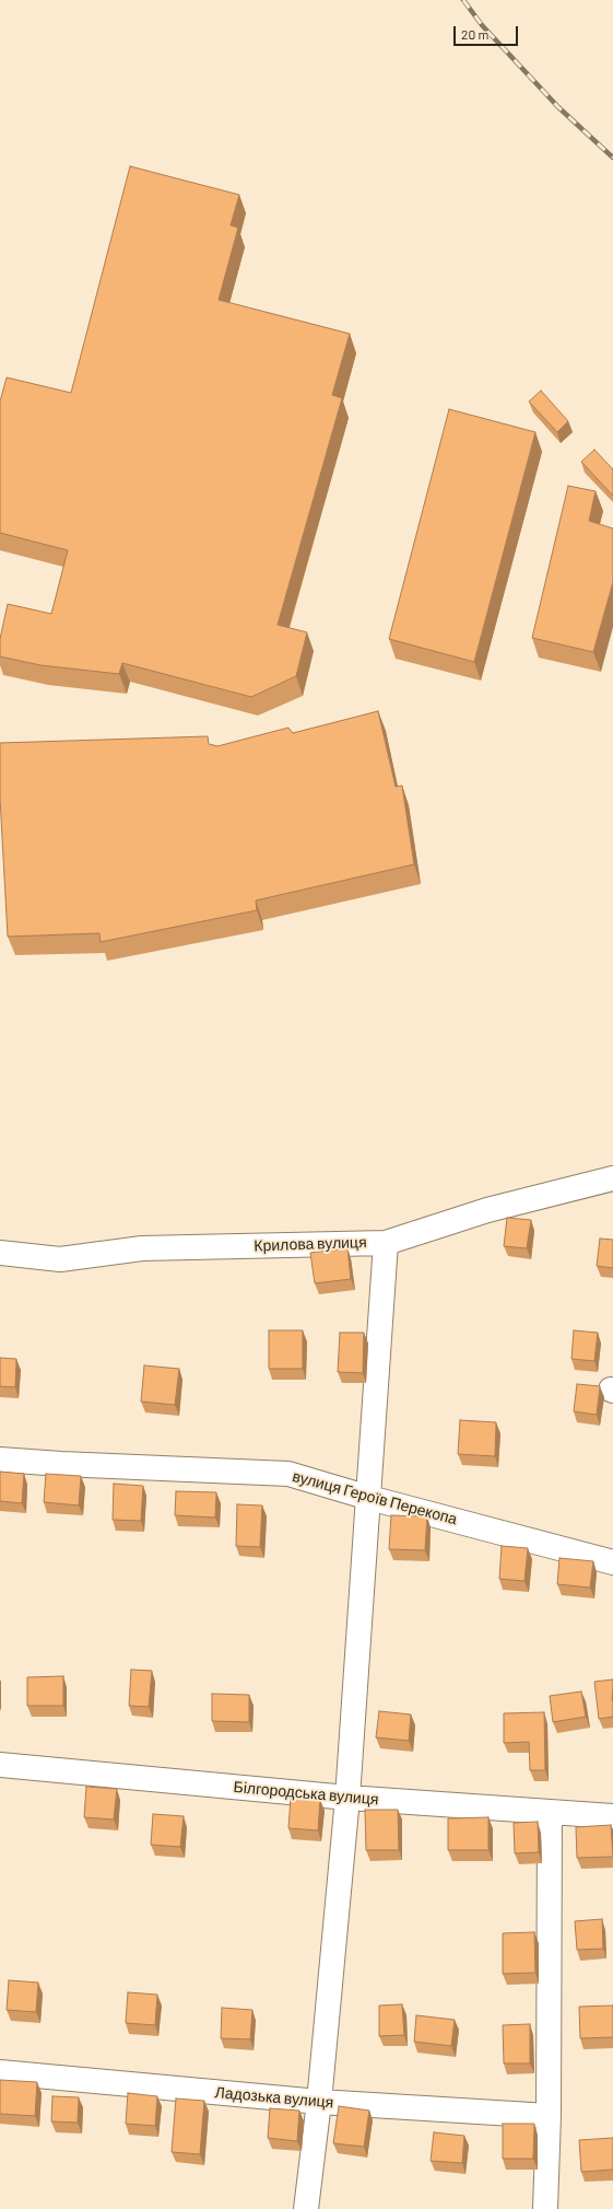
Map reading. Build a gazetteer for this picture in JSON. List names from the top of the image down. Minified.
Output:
{"streets":{"street":["Крилова вулиця","вулиця Героїв Перекопа","Білгородська вулиця","Ладозька вулиця"]},"scale_bar":"20 m"}
